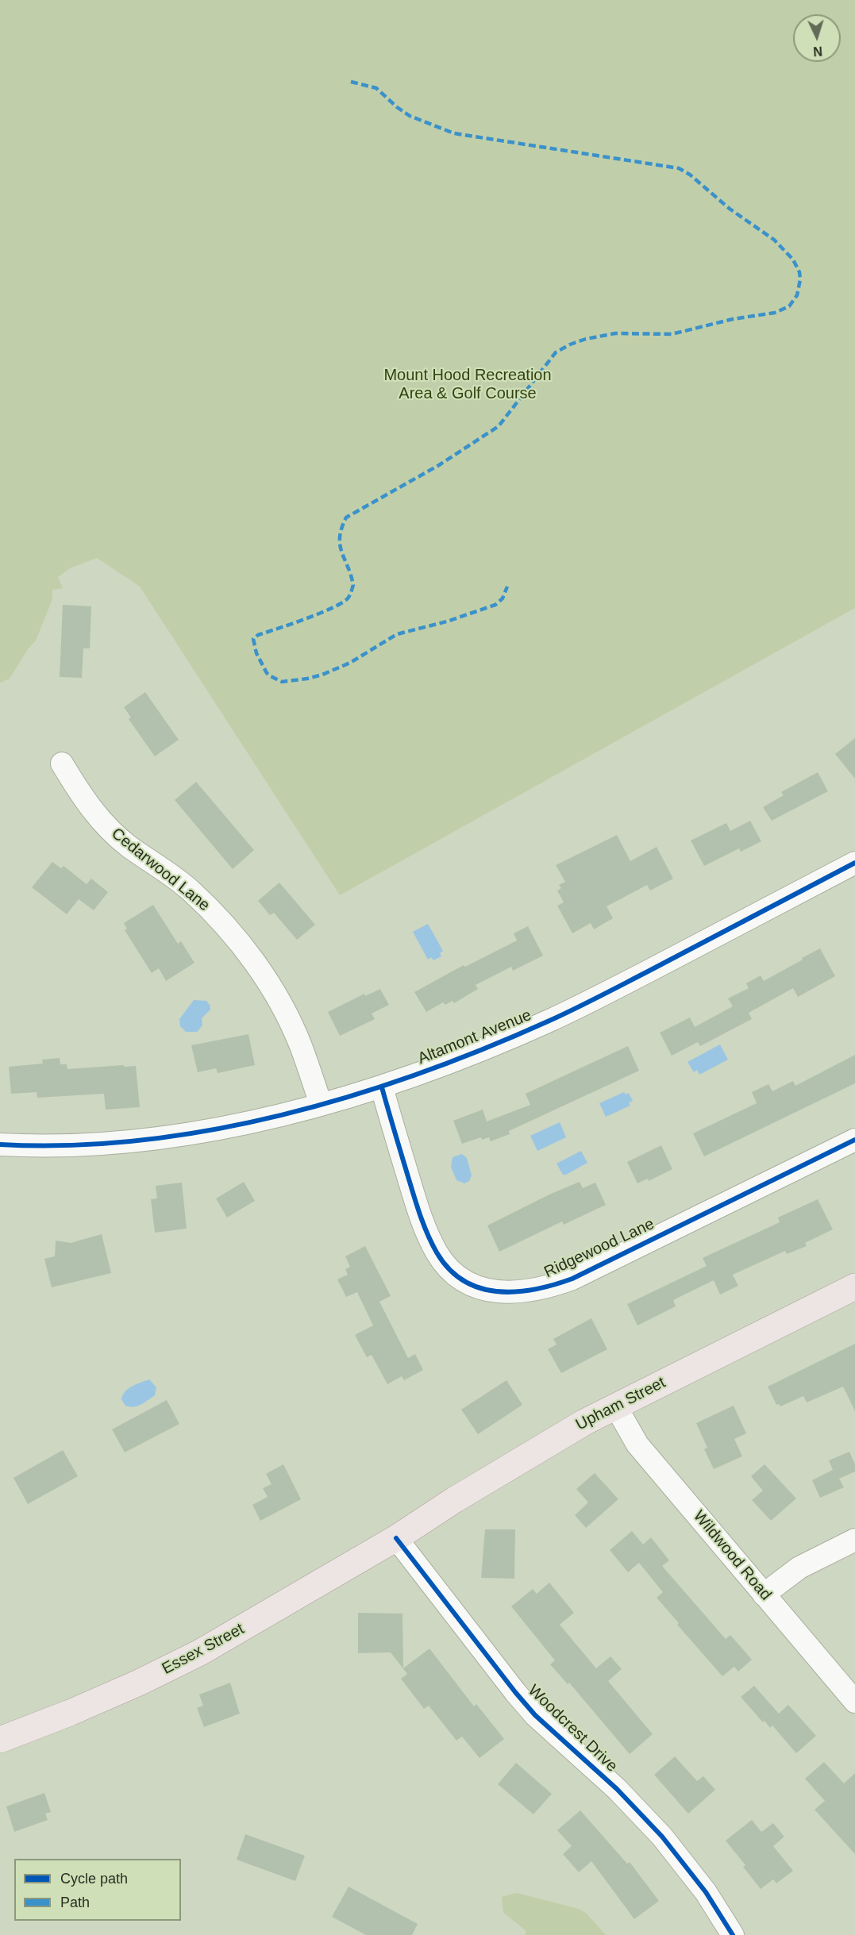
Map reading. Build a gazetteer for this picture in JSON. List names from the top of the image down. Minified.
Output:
{"streets":{"main road":["Upham Street","Essex Street"],"street":["Cedarwood Lane","Altamont Avenue","Ridgewood Lane","Wildwood Road","Woodcrest Drive"]},"crossings":[["Cedarwood Lane","Altamont Avenue"],["Altamont Avenue","Ridgewood Lane"],["Upham Street","Wildwood Road"],["Upham Street","Essex Street"],["Upham Street","Woodcrest Drive"],["Essex Street","Woodcrest Drive"]],"parks":["Mount Hood Recreation Area & Golf Course"],"legend":["Cycle path","Path"],"north":"bottom"}
